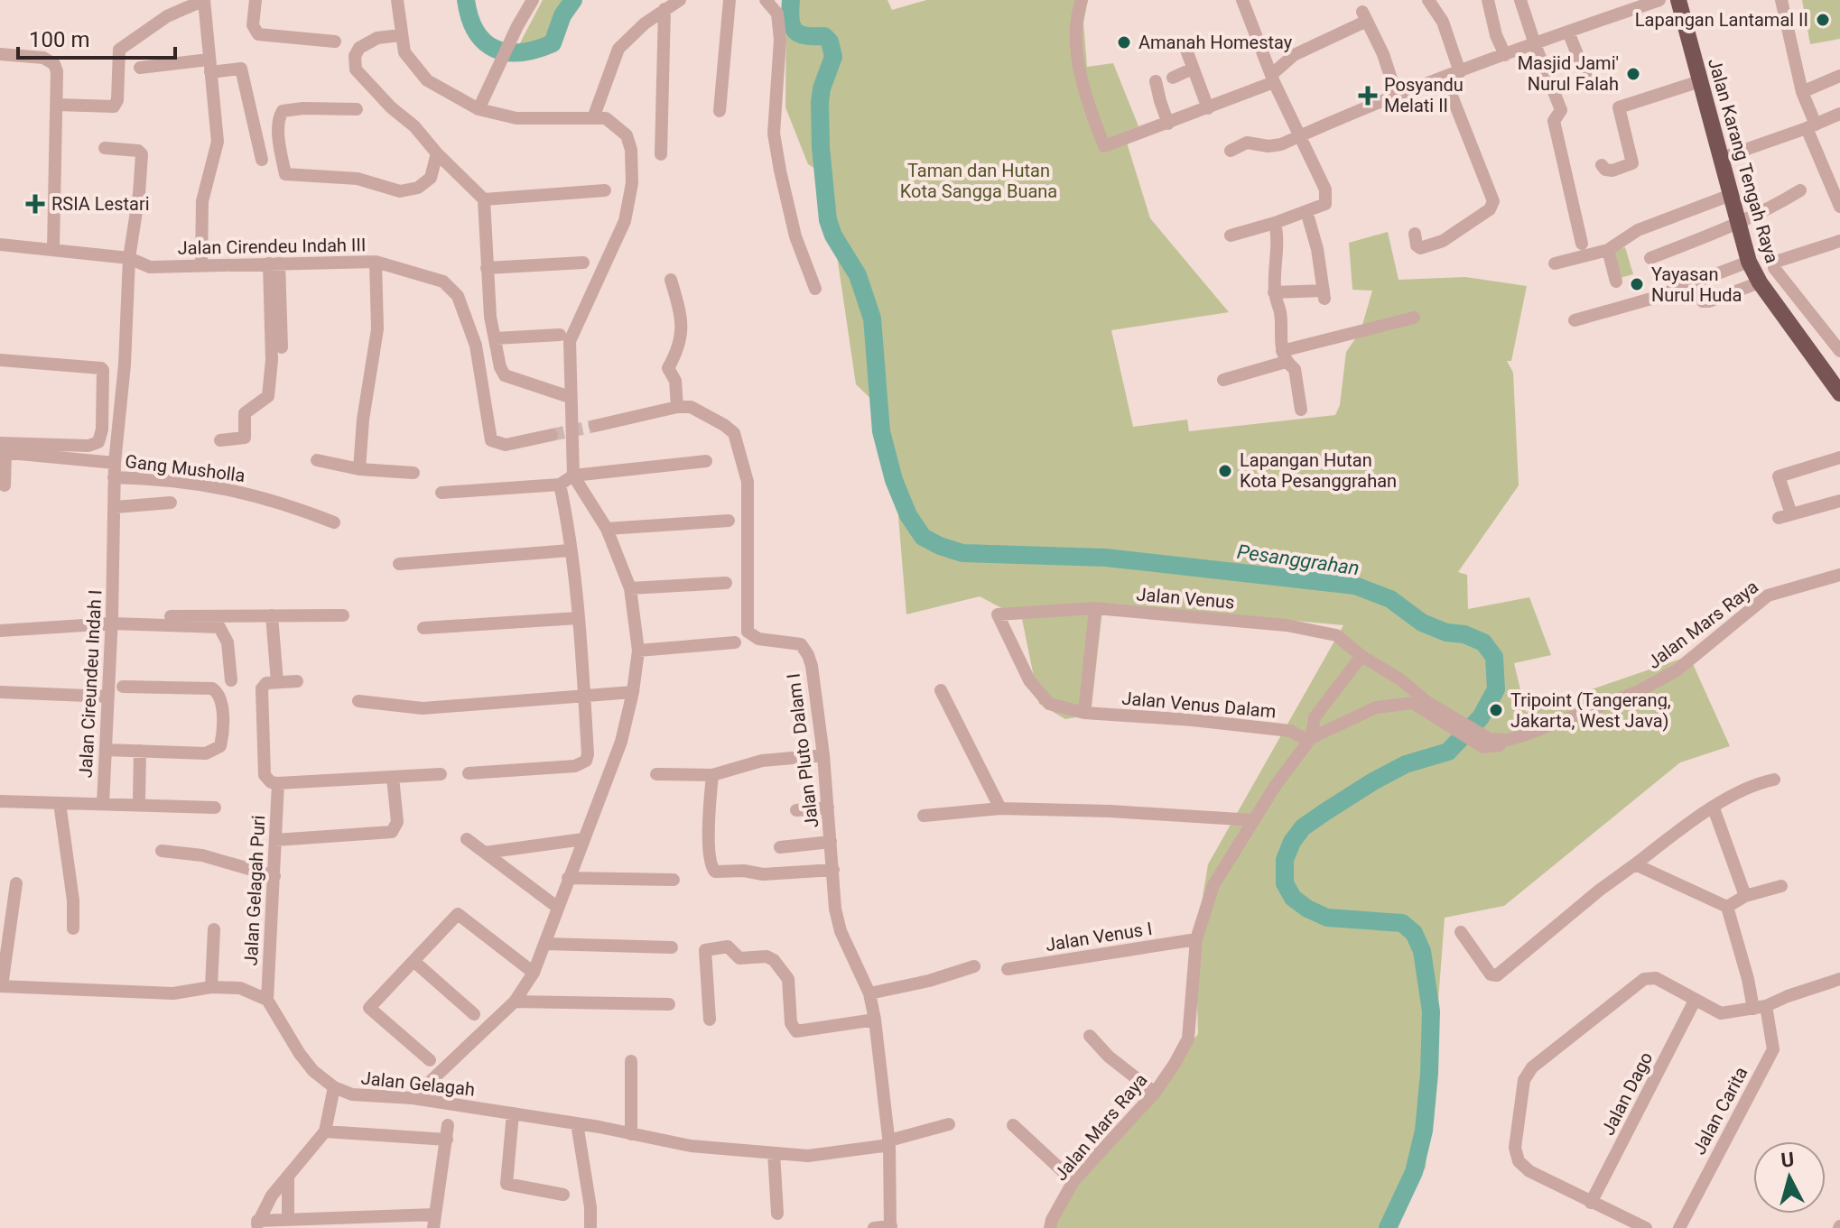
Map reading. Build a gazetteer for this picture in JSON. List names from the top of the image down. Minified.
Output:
{"streets":{"main road":["Jalan Karang Tengah Raya"],"street":["Jalan Cirendeu Indah III","Gang Musholla","Jalan Venus","Jalan Mars Raya","Jalan Cireundeu Indah I","Jalan Venus Dalam","Jalan Pluto Dalam I","Jalan Gelagah Puri","Jalan Venus I","Jalan Gelagah","Jalan Dago","Jalan Carita"]},"crossings":[["Jalan Cirendeu Indah III","Jalan Cireundeu Indah I"],["Gang Musholla","Jalan Cireundeu Indah I"],["Jalan Venus","Jalan Mars Raya"],["Jalan Venus","Jalan Venus Dalam"],["Jalan Mars Raya","Jalan Venus Dalam"],["Jalan Mars Raya","Jalan Venus I"],["Jalan Pluto Dalam I","Jalan Gelagah"],["Jalan Gelagah Puri","Jalan Gelagah"]],"water":["Pesanggrahan"],"parks":["Taman dan Hutan Kota Sangga Buana"],"places":{"other":["Lapangan Lantamal II","Amanah Homestay","Masjid Jami' Nurul Falah","Yayasan Nurul Huda","Lapangan Hutan Kota Pesanggrahan","Tripoint (Tangerang, Jakarta, West Java)"],"health":["Posyandu Melati II","RSIA Lestari"]},"scale_bar":"100 m","north":"top"}
